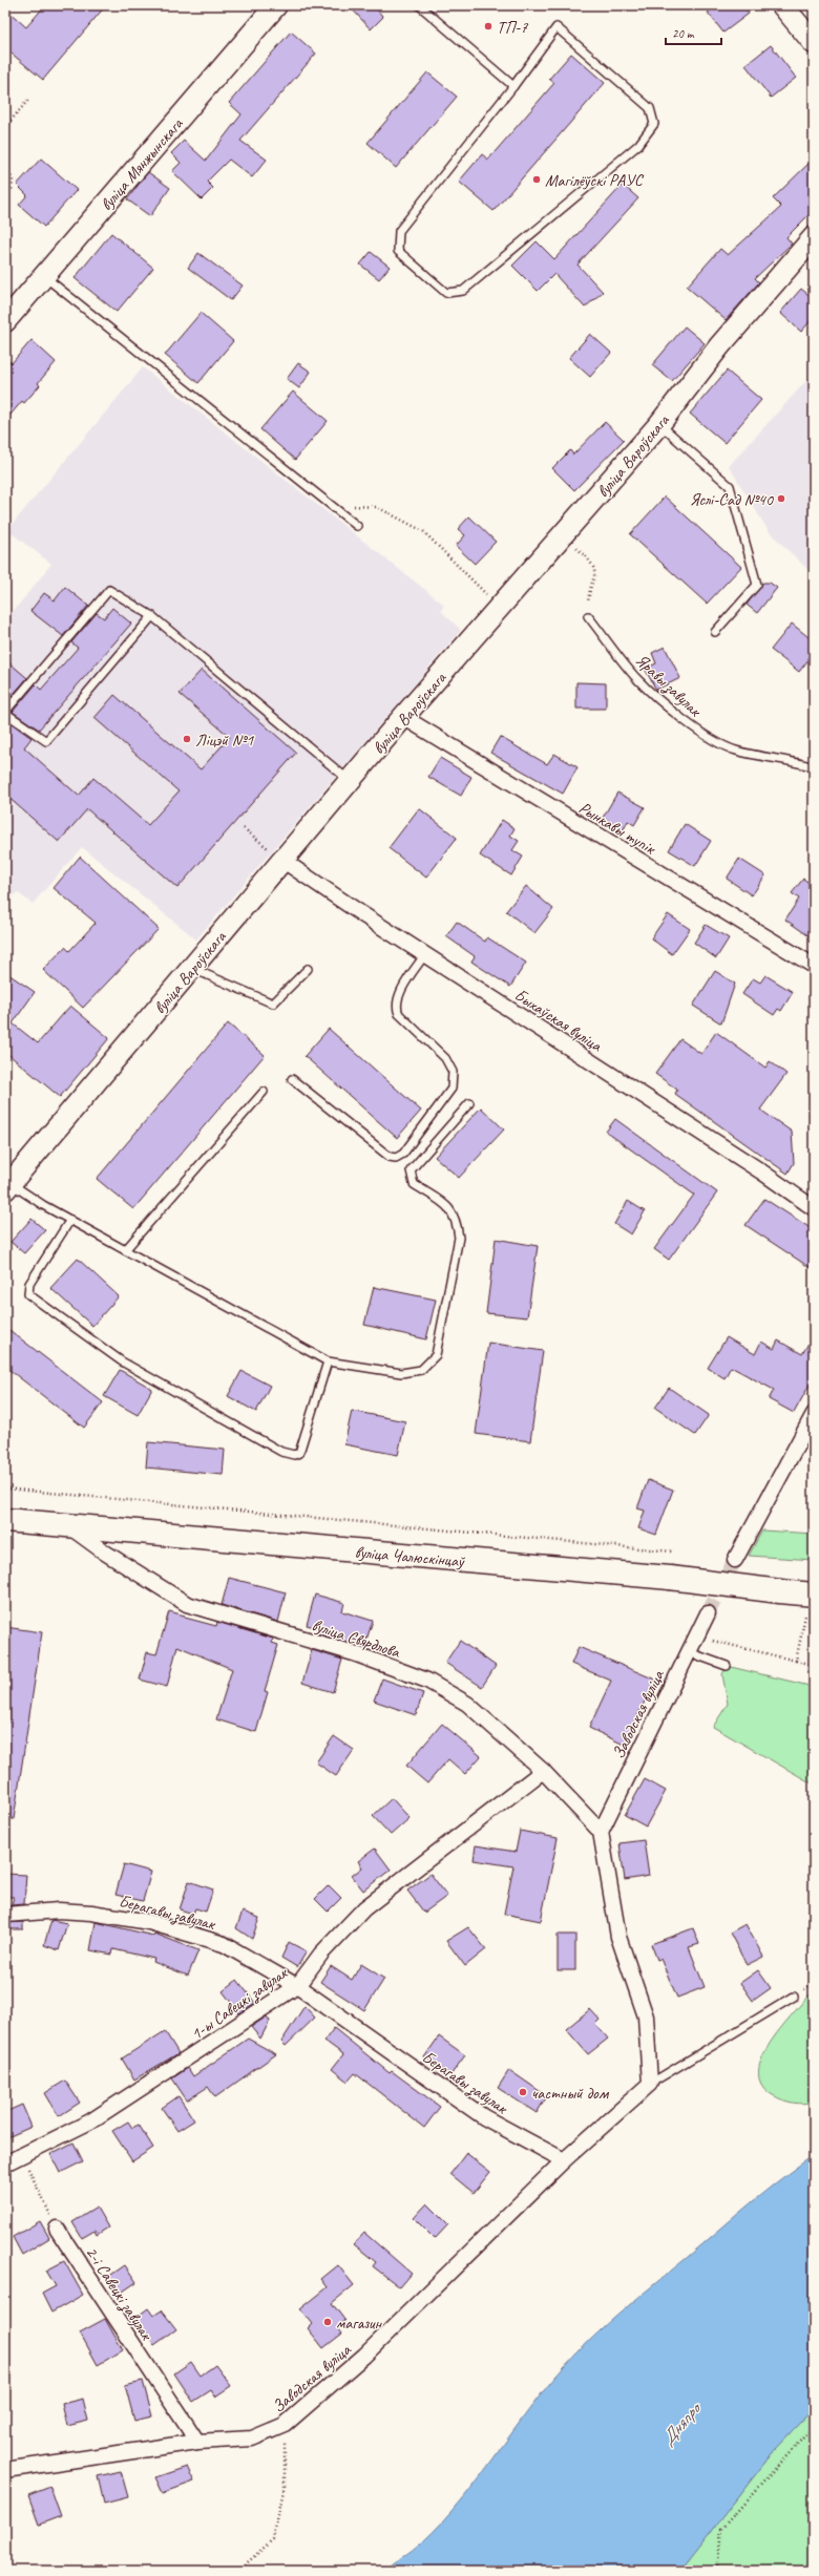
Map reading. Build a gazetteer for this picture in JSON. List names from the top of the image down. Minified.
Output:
{"streets":{"main road":["вуліца Чалюскінцаў"],"street":["вуліца Мянжынскага","вуліца Вароўскага","Рынкавы тупік","Быхаўская вуліца","вуліца Свярдлова","Заводская вуліца","Берагавы завулак","1-ы Савецкі завулак","2-і Савецкі завулак"],"lane":["Яравы завулак"]},"crossings":[["вуліца Вароўскага","Рынкавы тупік"],["вуліца Вароўскага","Быхаўская вуліца"],["вуліца Чалюскінцаў","вуліца Свярдлова"],["вуліца Свярдлова","Заводская вуліца"],["вуліца Свярдлова","1-ы Савецкі завулак"],["Заводская вуліца","Берагавы завулак"],["Заводская вуліца","2-і Савецкі завулак"],["Берагавы завулак","1-ы Савецкі завулак"]],"water":["Дняпро"],"places":["ТП-7","Магілёўскі РАУС","Яслі-Сад №40","Ліцэй №1","частный дом","магазин"],"scale_bar":"20 m"}
